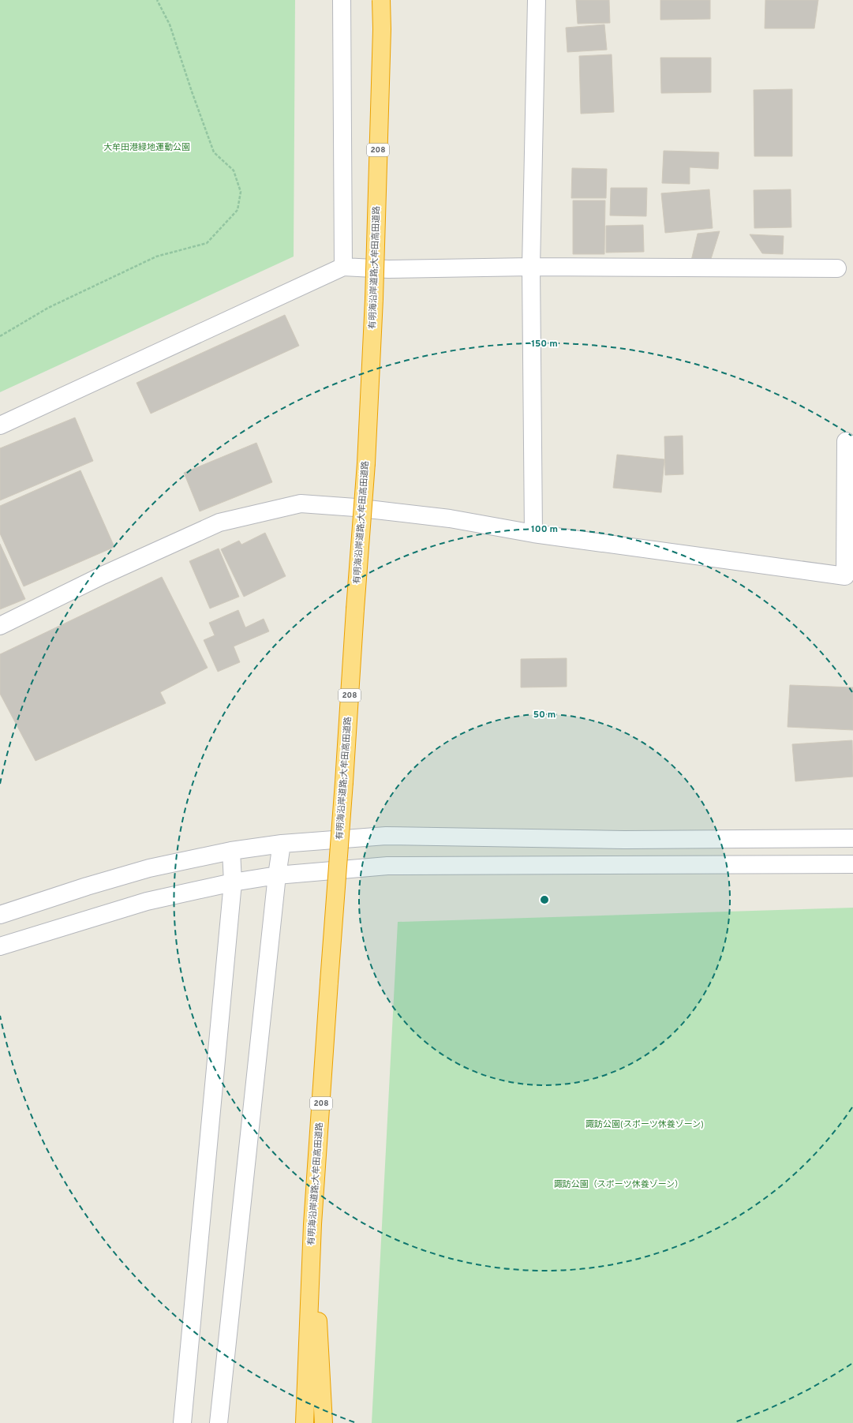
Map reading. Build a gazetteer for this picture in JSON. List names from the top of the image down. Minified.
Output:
{"streets":{"highway":["208","有明海沿岸道路;大牟田高田道路"]},"crossings":[["208","有明海沿岸道路;大牟田高田道路"]],"parks":["大牟田港緑地運動公園","諏訪公園(スポーツ休養ゾーン)","諏訪公園（スポーツ休養ゾーン）"],"rings":["150 m","100 m","50 m"]}
